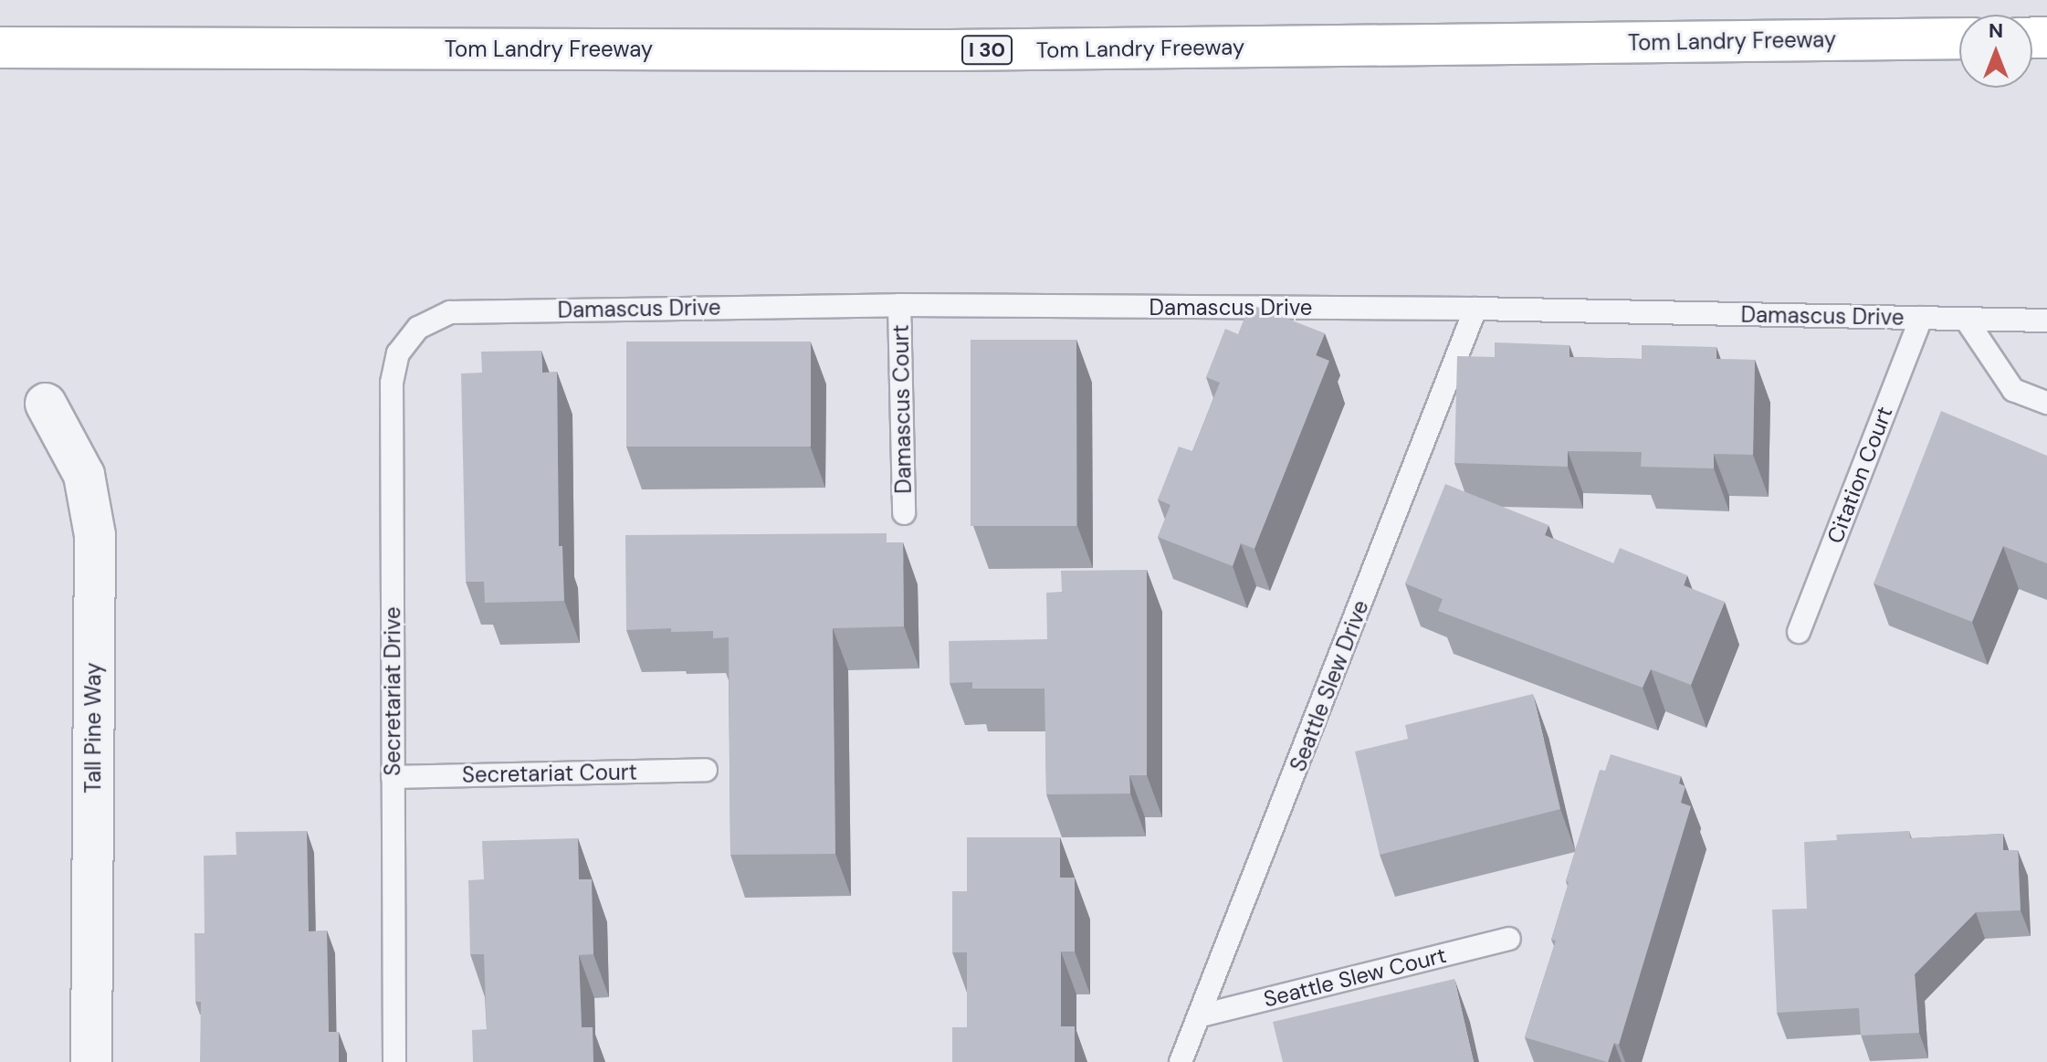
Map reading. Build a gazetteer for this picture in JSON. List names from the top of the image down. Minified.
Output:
{"streets":{"highway":["Tom Landry Freeway","I 30"],"street":["Tall Pine Way"],"lane":["Damascus Drive","Damascus Court","Citation Court","Seattle Slew Drive","Secretariat Drive","Secretariat Court","Seattle Slew Court"]},"crossings":[["Damascus Drive","Damascus Court"],["Damascus Drive","Citation Court"],["Damascus Drive","Seattle Slew Drive"],["Damascus Drive","Secretariat Drive"],["Seattle Slew Drive","Seattle Slew Court"],["Secretariat Drive","Secretariat Court"]],"north":"top"}
